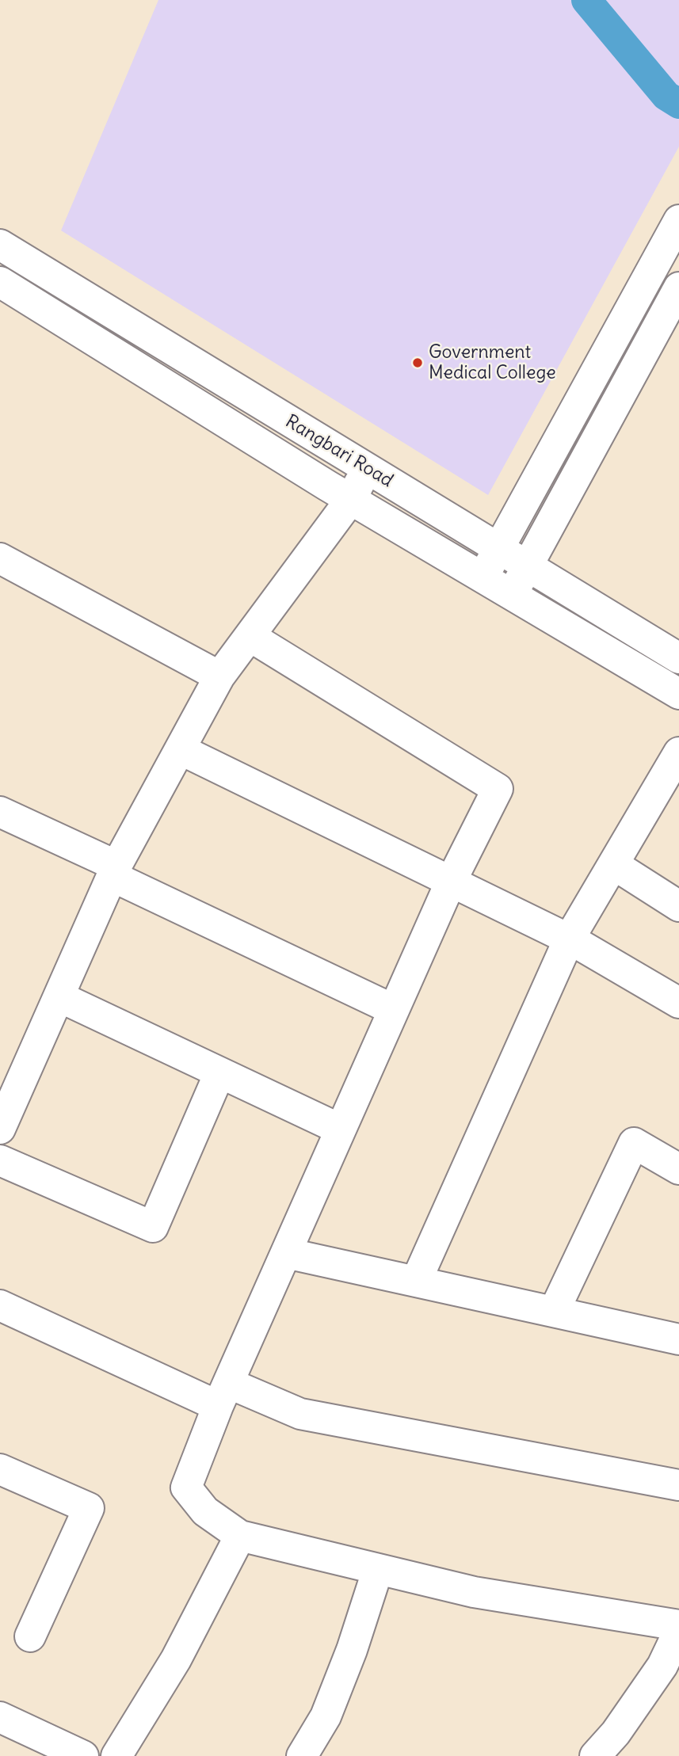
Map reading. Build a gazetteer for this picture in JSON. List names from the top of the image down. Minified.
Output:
{"streets":{"street":["Rangbari Road"]},"places":["Government Medical College"]}
